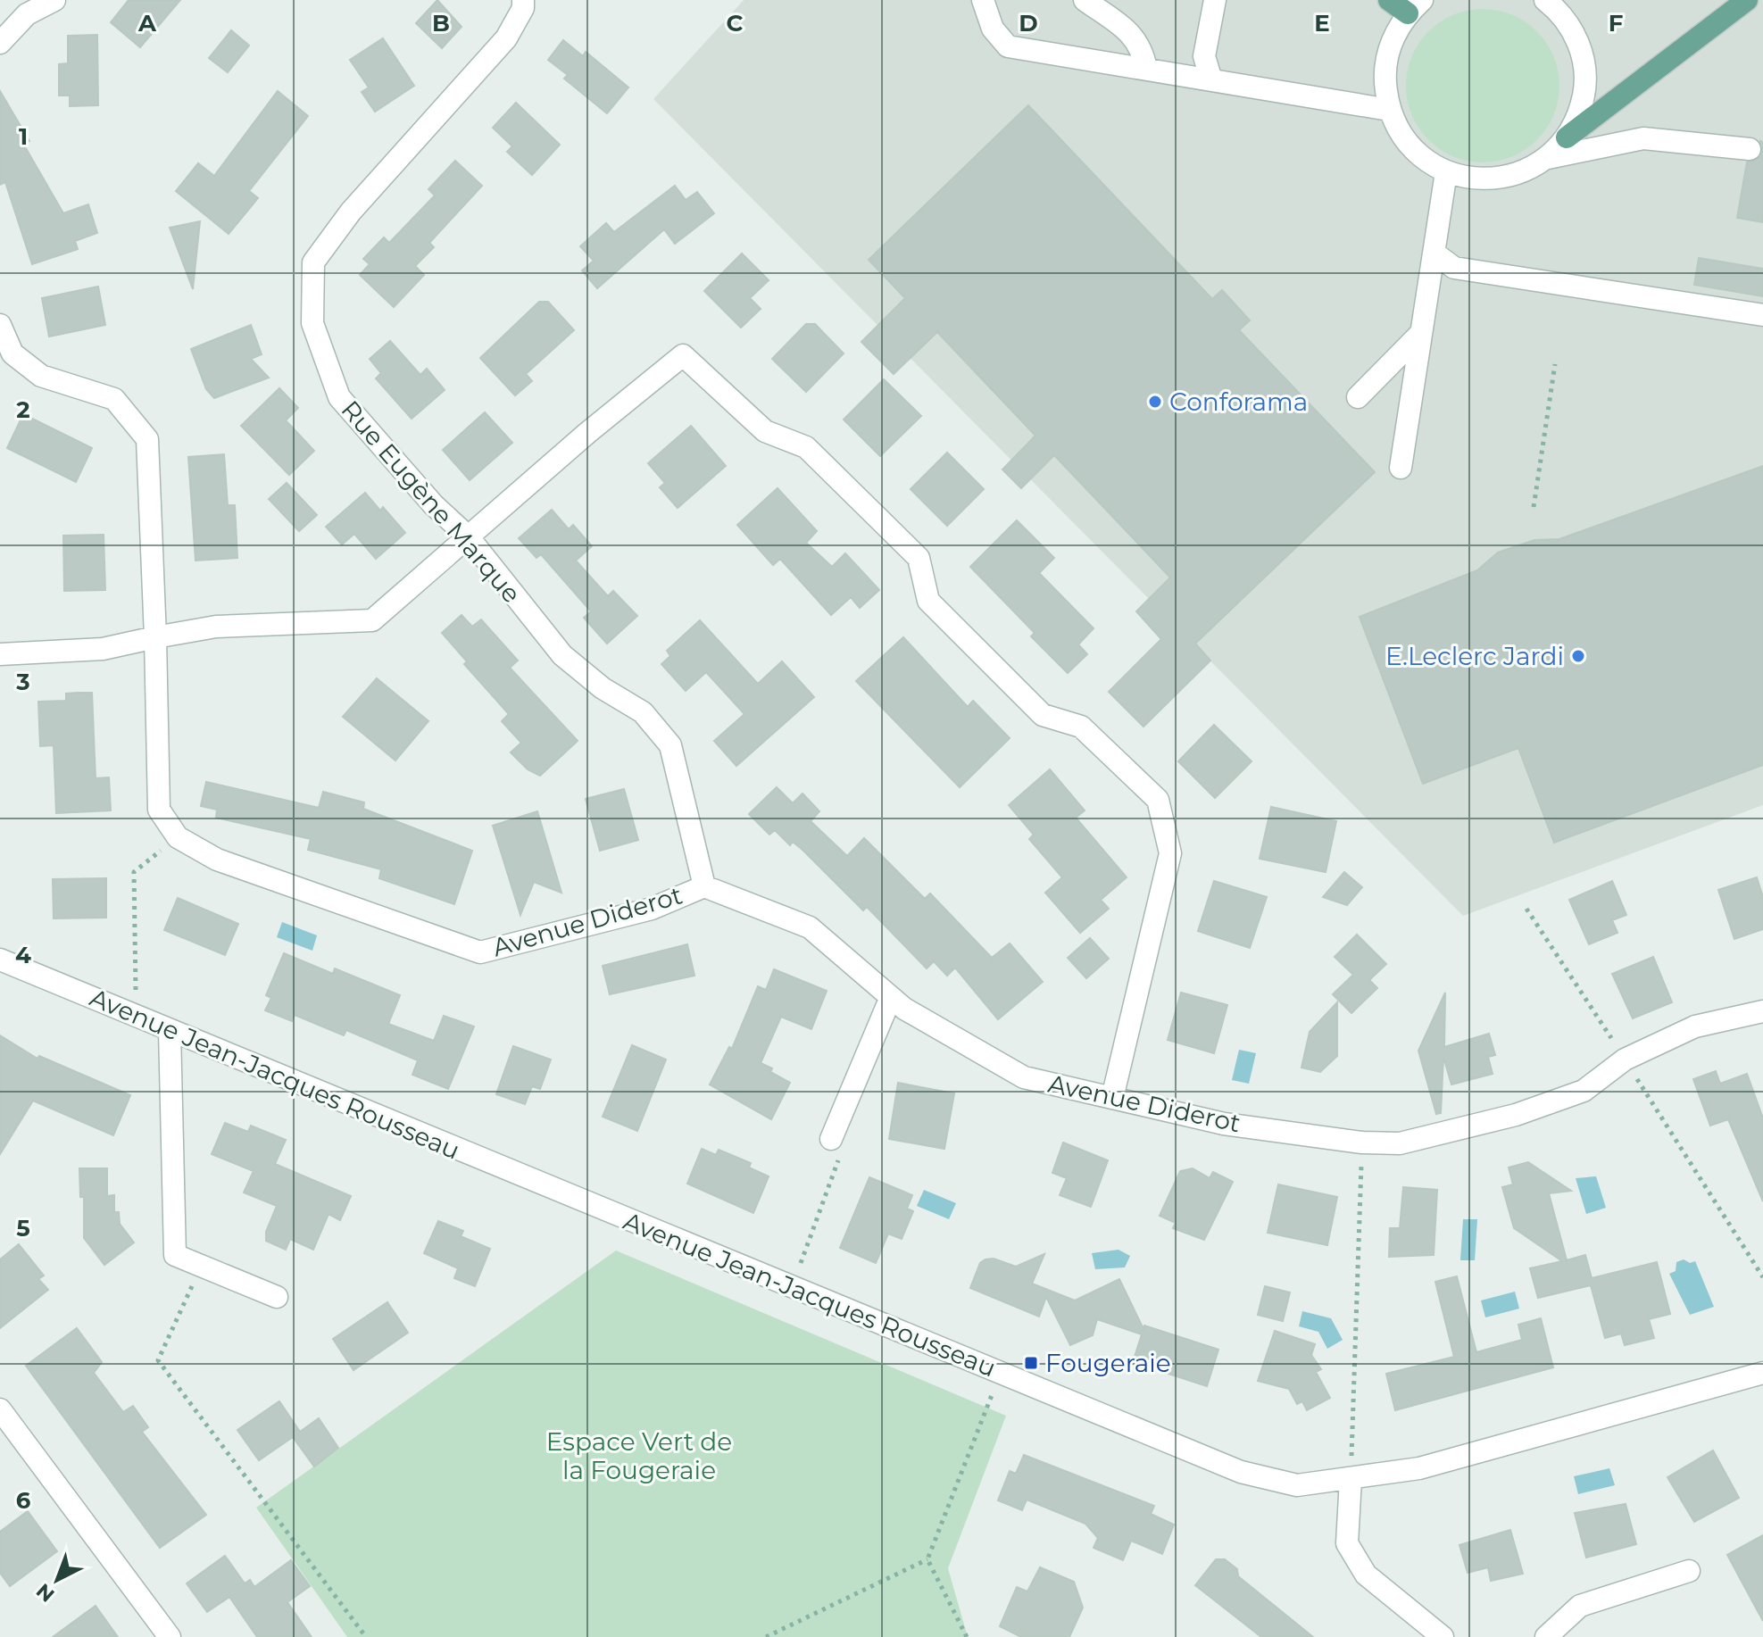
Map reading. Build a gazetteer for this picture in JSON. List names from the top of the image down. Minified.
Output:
{"streets":{"street":["Rue Eugène Marque","Avenue Diderot","Avenue Jean-Jacques Rousseau"]},"crossings":[["Rue Eugène Marque","Avenue Diderot"]],"parks":["Espace Vert de la Fougeraie"],"places":{"other":["Conforama","E.Leclerc Jardi"],"transit":["Fougeraie"]},"north":"bottom left","grid":{"columns":["A","B","C","D","E","F"],"rows":["1","2","3","4","5","6"]}}
